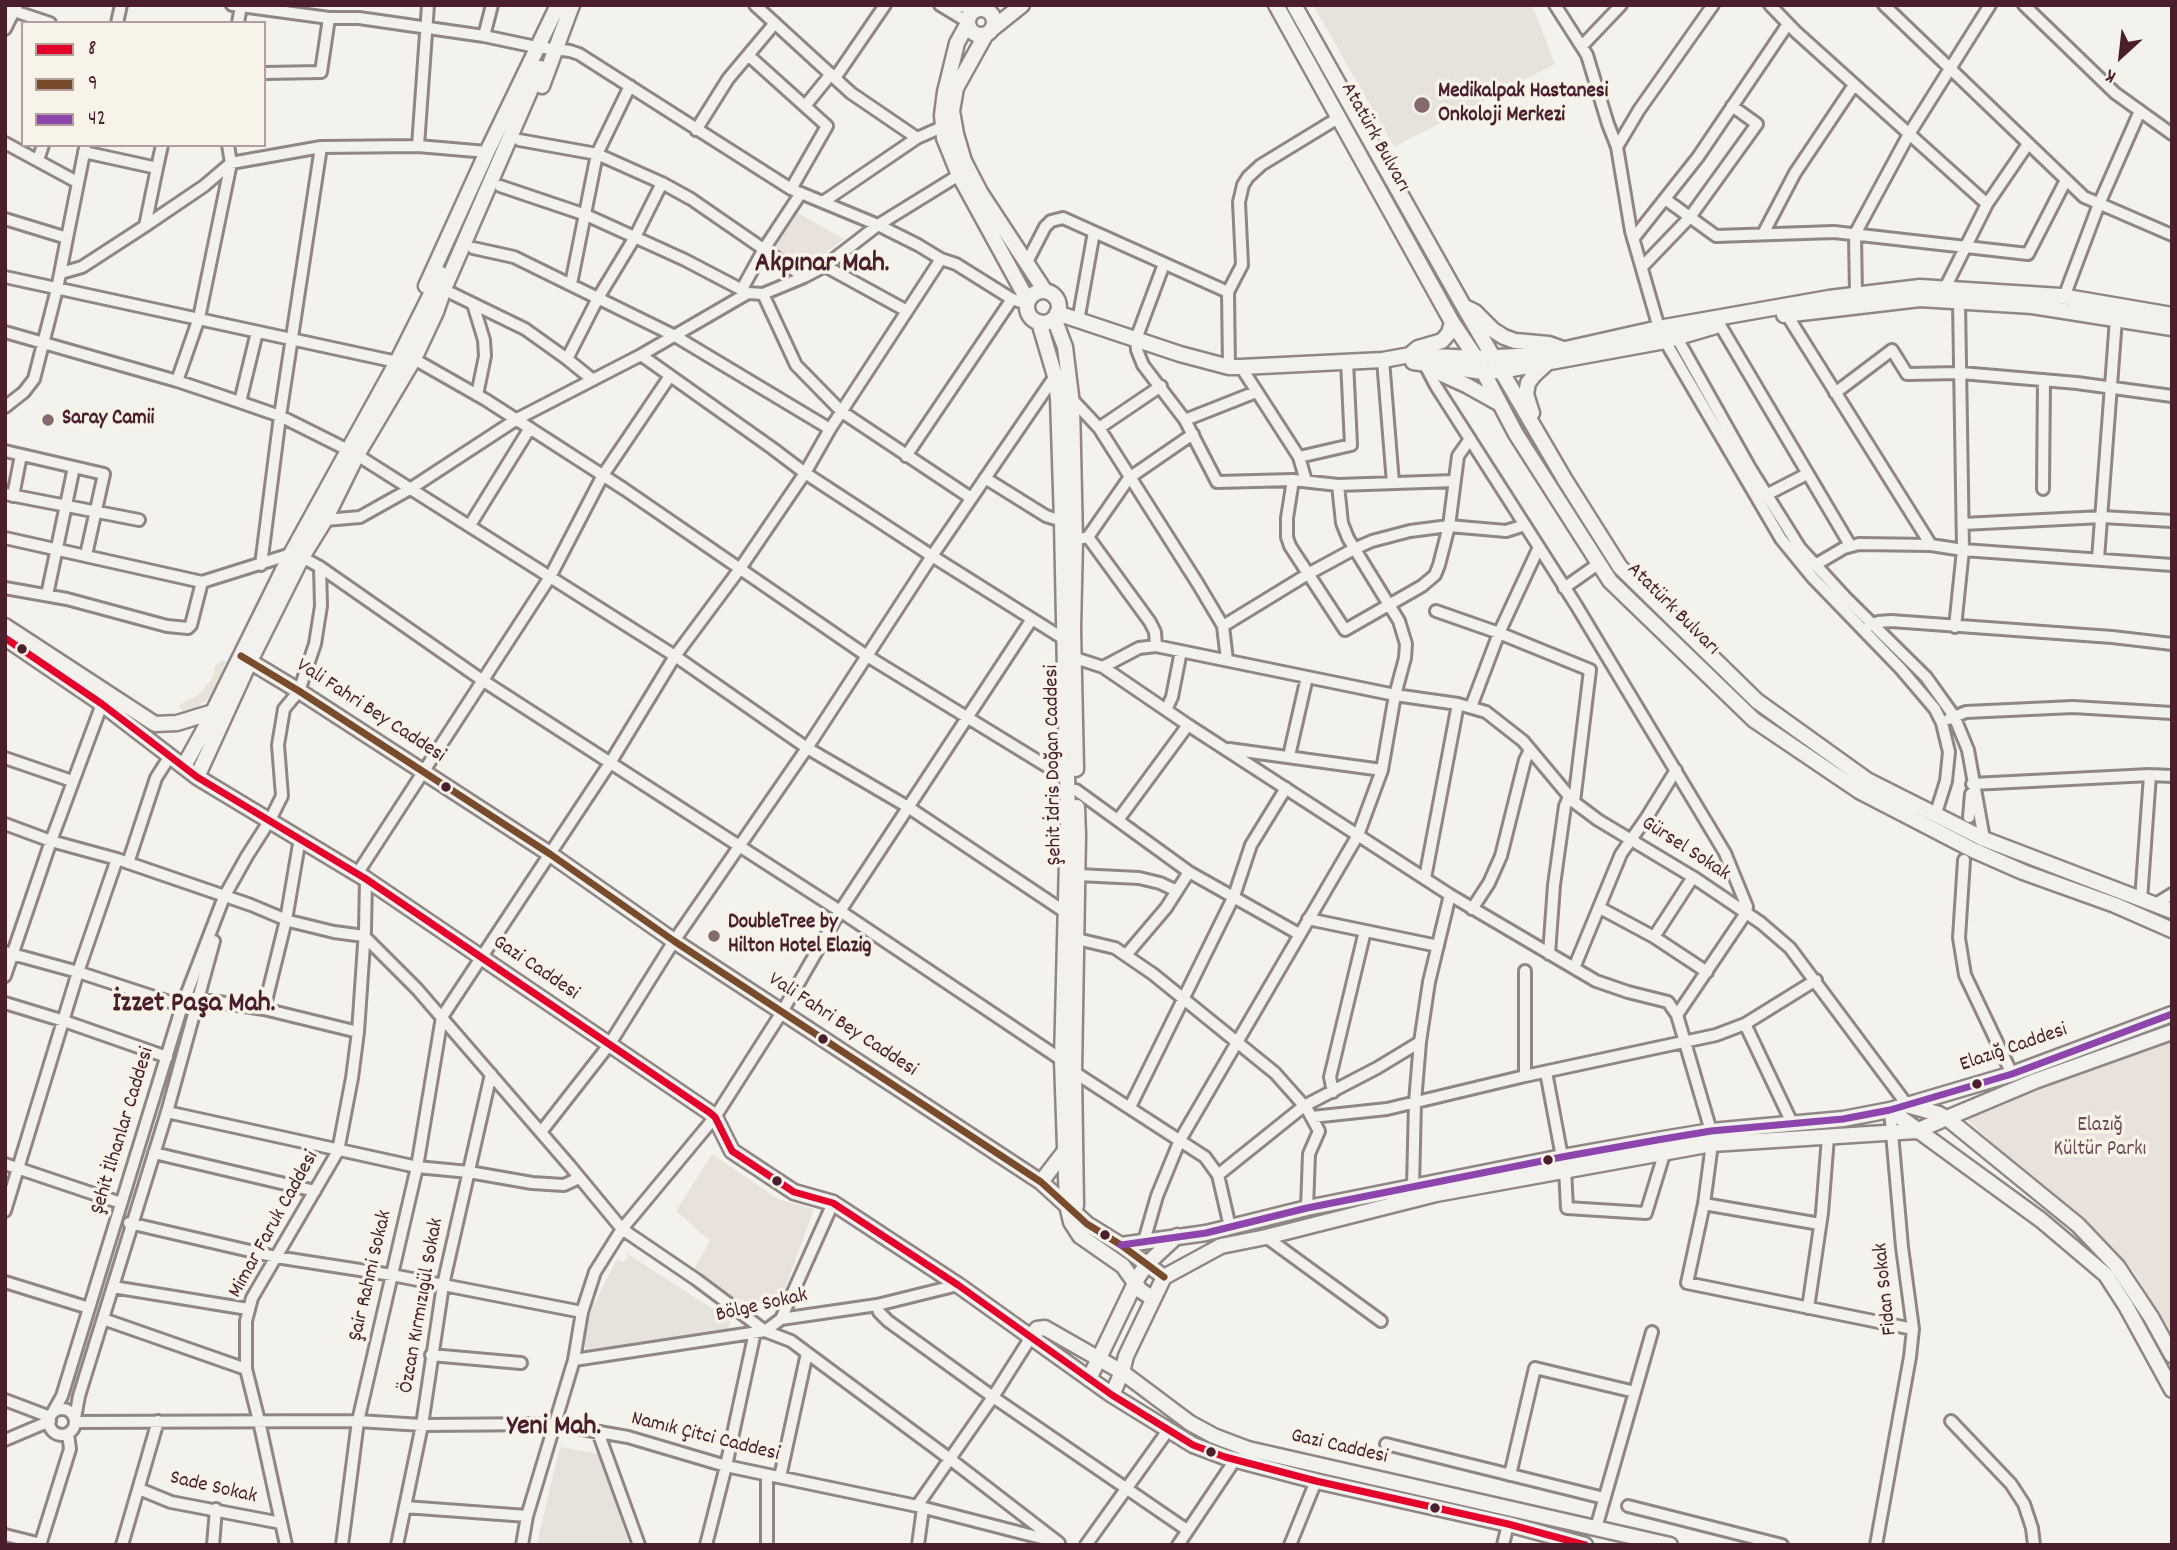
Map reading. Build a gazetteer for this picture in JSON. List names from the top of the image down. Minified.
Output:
{"streets":{"main road":["Atatürk Bulvarı","Vali Fahri Bey Caddesi","Şehit İdris Doğan Caddesi","Gazi Caddesi","Elazığ Caddesi"],"street":["Gürsel Sokak","Şehit İlhanlar Caddesi","Mimar Faruk Caddesi","Şair Rahmi Sokak","Fidan Sokak","Özcan Kırmızıgül Sokak","Bölge Sokak","Namık Çitci Caddesi","Sade Sokak"]},"crossings":[["Vali Fahri Bey Caddesi","Şehit İdris Doğan Caddesi"],["Gürsel Sokak","Elazığ Caddesi"],["Gazi Caddesi","Mimar Faruk Caddesi"],["Gazi Caddesi","Bölge Sokak"],["Elazığ Caddesi","Fidan Sokak"],["Şehit İlhanlar Caddesi","Namık Çitci Caddesi"],["Mimar Faruk Caddesi","Namık Çitci Caddesi"],["Mimar Faruk Caddesi","Sade Sokak"],["Şair Rahmi Sokak","Namık Çitci Caddesi"],["Özcan Kırmızıgül Sokak","Namık Çitci Caddesi"]],"districts":["Akpınar Mah.","İzzet Paşa Mah.","Yeni Mah."],"parks":["Elazığ Kültür Parkı"],"places":["Medikalpak Hastanesi Onkoloji Merkezi","Saray Camii","DoubleTree by Hilton Hotel Elazig"],"lines":["transit line 8","transit line 9","transit line 42"],"legend":["8","9","42"],"north":"bottom left"}
